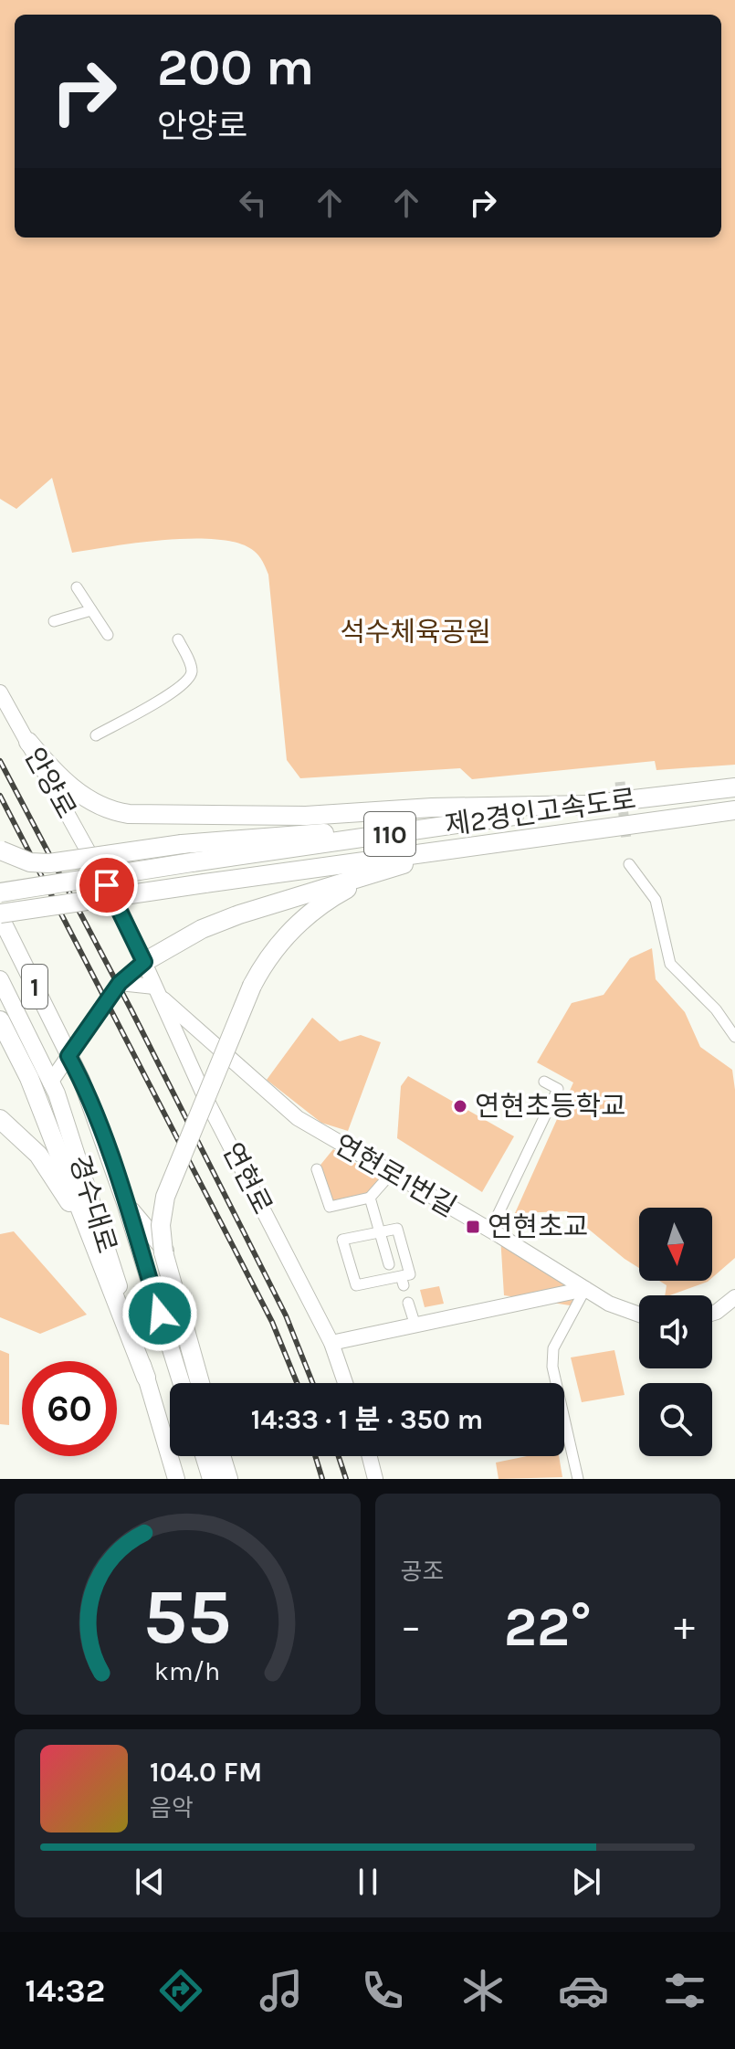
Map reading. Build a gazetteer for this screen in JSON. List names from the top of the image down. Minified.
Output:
{"streets":{"highway":["제2경인고속도로","110"],"main road":["1","경수대로"],"street":["안양로","연현로1번길","연현로"]},"crossings":[["안양로","연현로"],["제2경인고속도로","경수대로"],["연현로1번길","연현로"]],"parks":["석수체육공원"],"places":{"other":["연현초등학교"],"transit":["연현초교"]},"north":"bottom","page":{"turn":["200 m","안양로"],"limit":"60","trip":"14:33 · 1 분 · 350 m","tile":"공조","heat":["−","22°","+"],"song":["104.0 FM","음악"],"tabs":"14:32","gauge":["55","km/h"]}}
